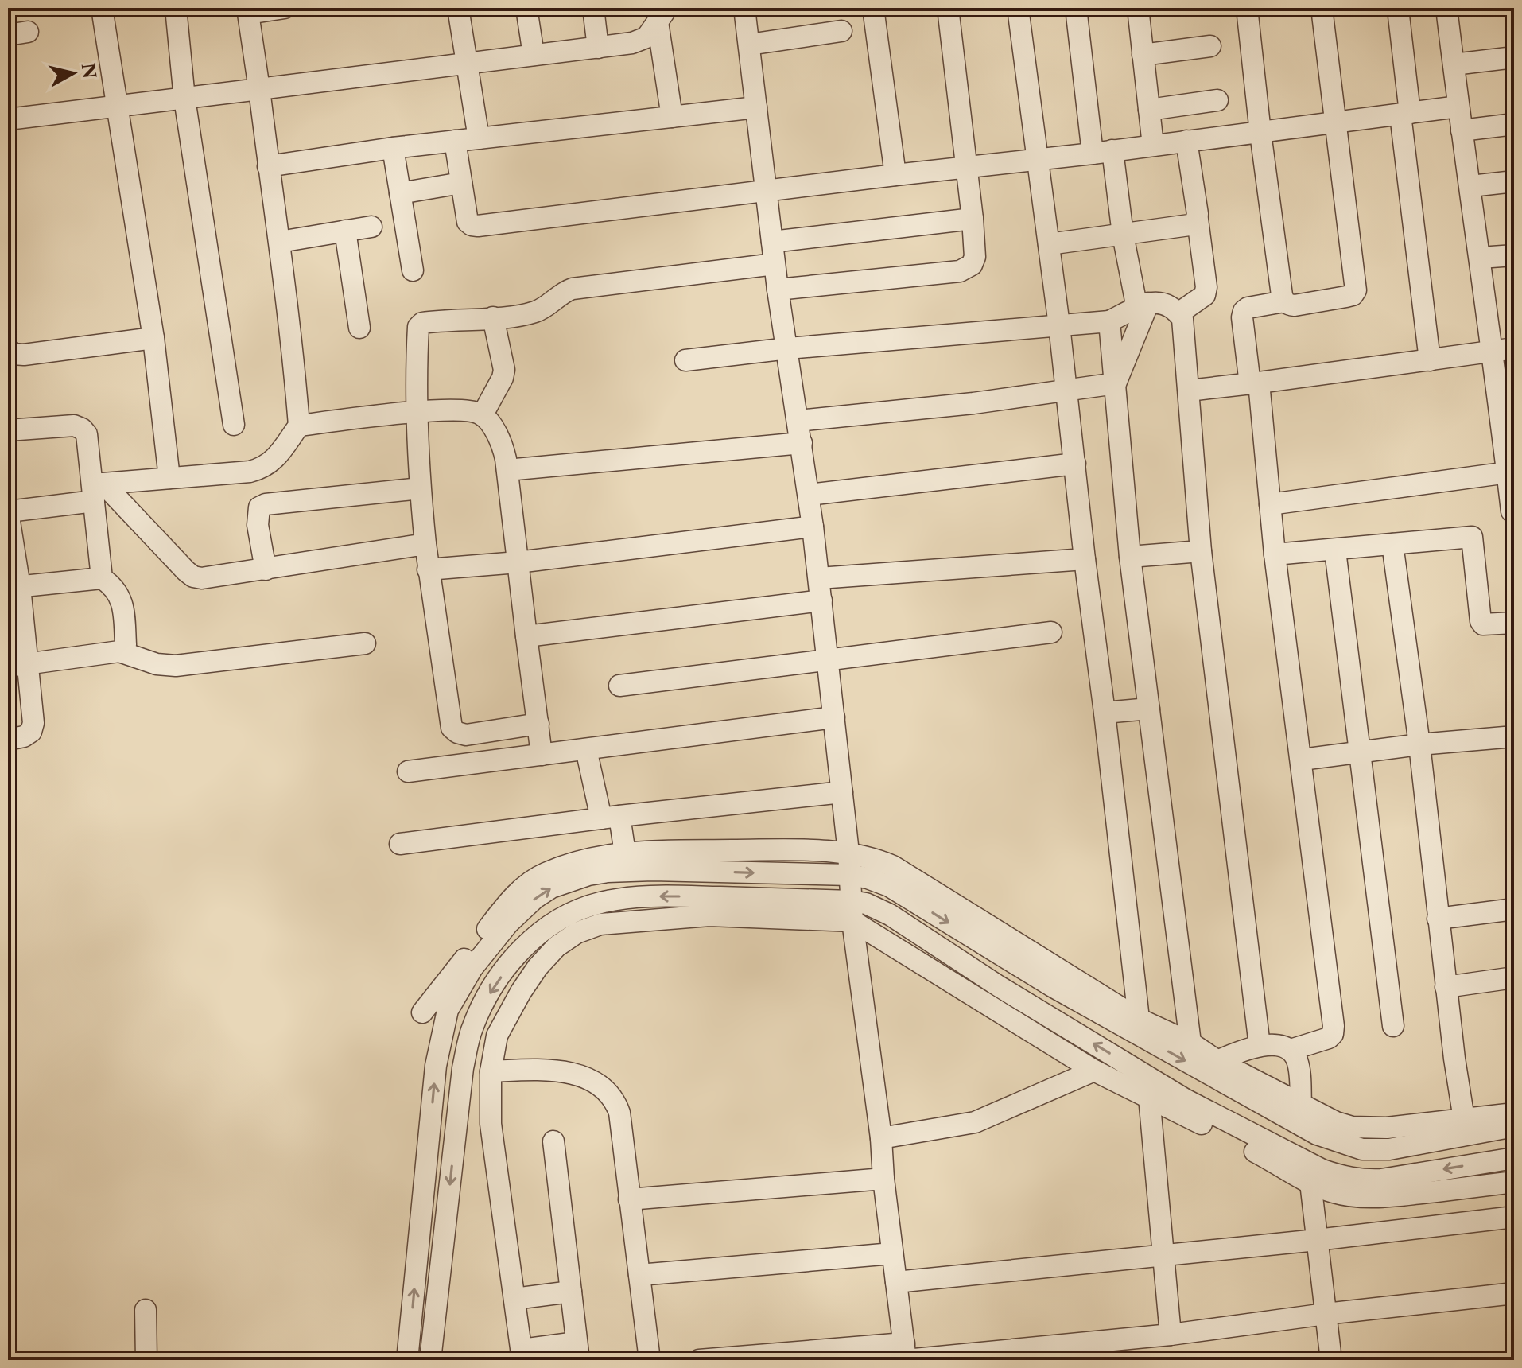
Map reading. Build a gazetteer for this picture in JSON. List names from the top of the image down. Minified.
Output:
{"north":"right"}
